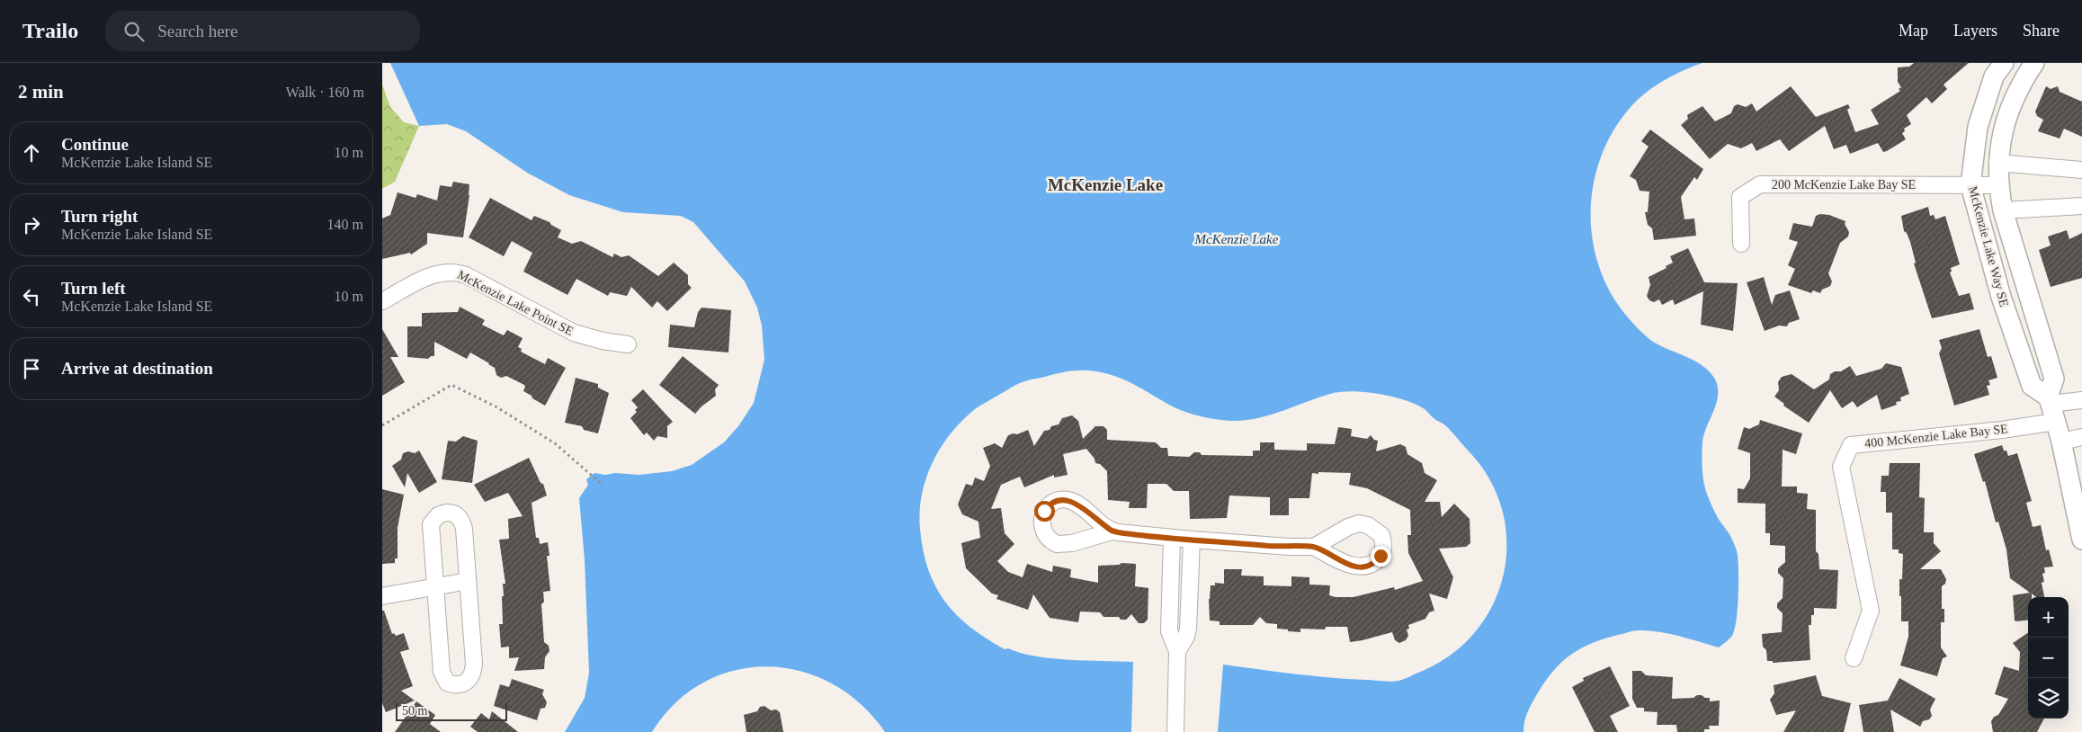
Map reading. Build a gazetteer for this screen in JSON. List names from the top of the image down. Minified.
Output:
{"streets":{"street":["200 McKenzie Lake Bay SE","McKenzie Lake Way SE","McKenzie Lake Point SE","400 McKenzie Lake Bay SE"]},"crossings":[["200 McKenzie Lake Bay SE","McKenzie Lake Way SE"],["McKenzie Lake Way SE","400 McKenzie Lake Bay SE"]],"districts":["McKenzie Lake"],"water":["McKenzie Lake"],"scale_bar":"50 m","page":{"header":"Trailo","search":"Search here","nav":["Map","Layers","Share"],"heading":["2 min","Walk · 160 m"],"list":[["Continue","McKenzie Lake Island SE","10 m"],["Turn right","McKenzie Lake Island SE","140 m"],["Turn left","McKenzie Lake Island SE","10 m"],"Arrive at destination"],"map_buttons":["+","−"],"scale":"50 m"}}
